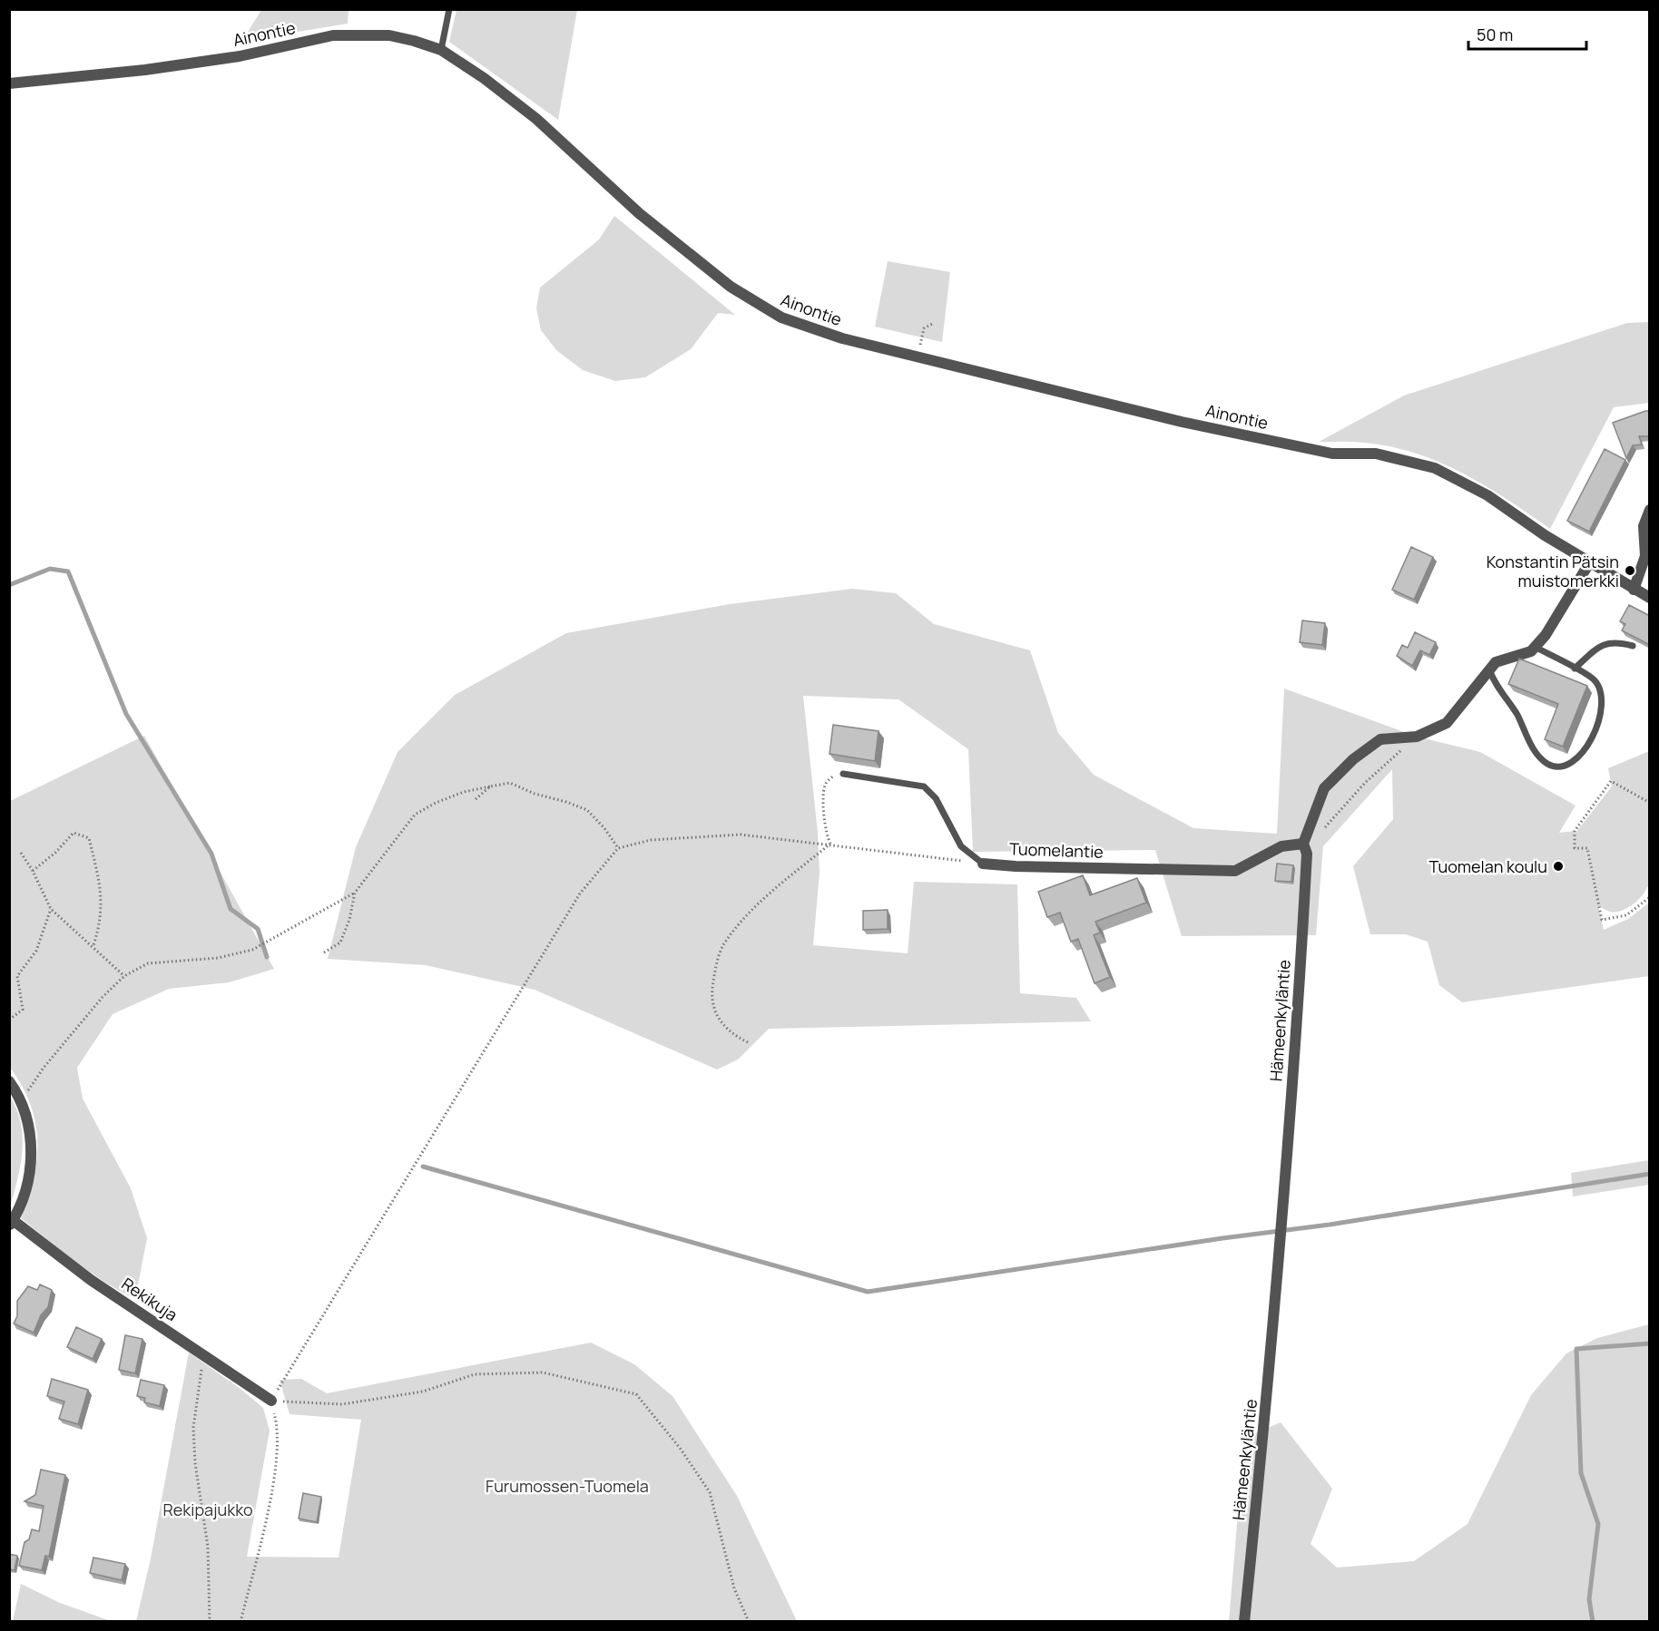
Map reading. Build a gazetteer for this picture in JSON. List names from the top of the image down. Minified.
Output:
{"streets":{"street":["Ainontie","Tuomelantie","Hämeenkyläntie","Rekikuja"]},"crossings":[["Ainontie","Hämeenkyläntie"],["Tuomelantie","Hämeenkyläntie"]],"parks":["Furumossen-Tuomela","Rekipajukko"],"places":["Konstantin Pätsin muistomerkki","Tuomelan koulu"],"scale_bar":"50 m"}
